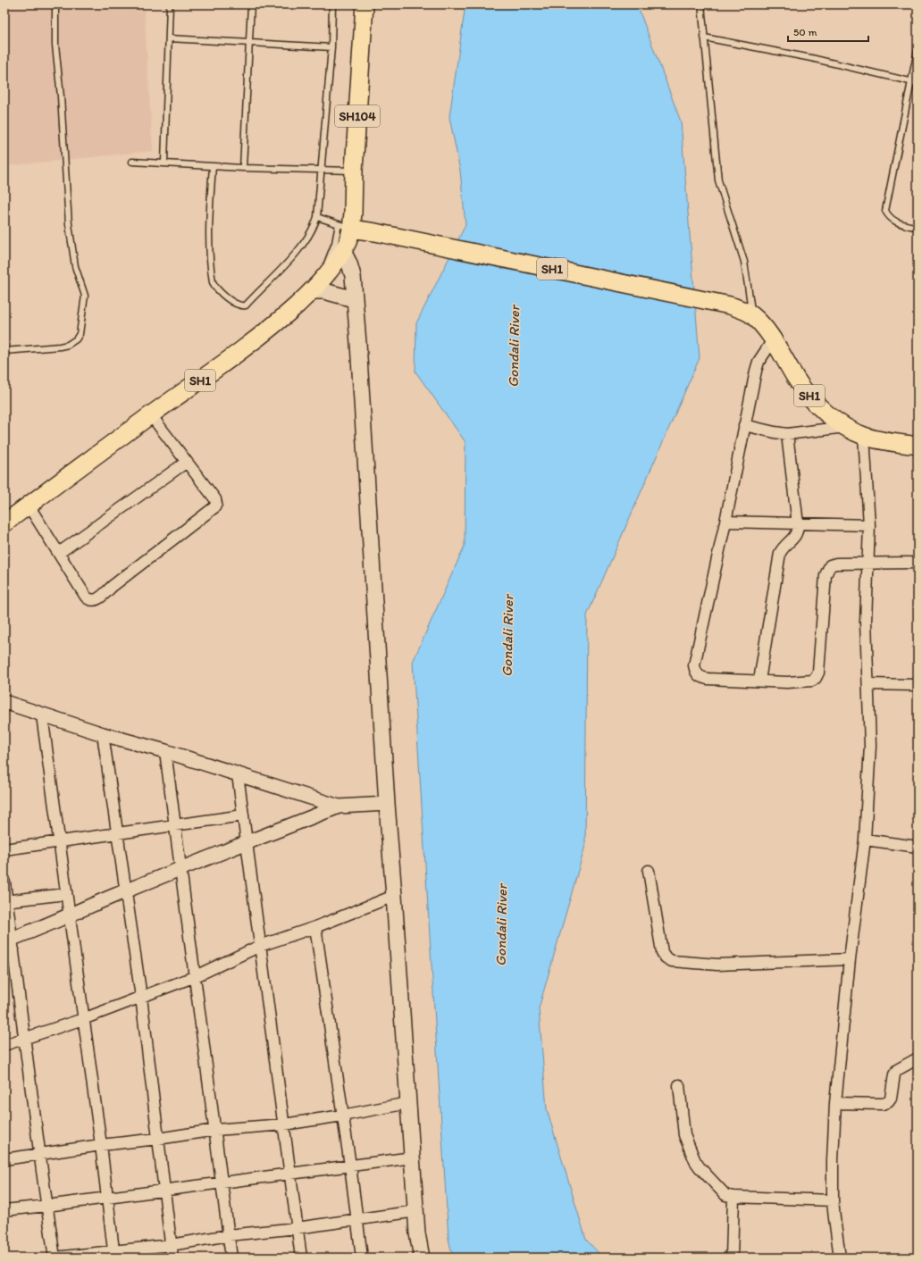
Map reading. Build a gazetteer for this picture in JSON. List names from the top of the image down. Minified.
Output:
{"streets":{"main road":["SH104","SH1"]},"crossings":[["SH104","SH1"]],"water":["Gondali River"],"scale_bar":"50 m"}
